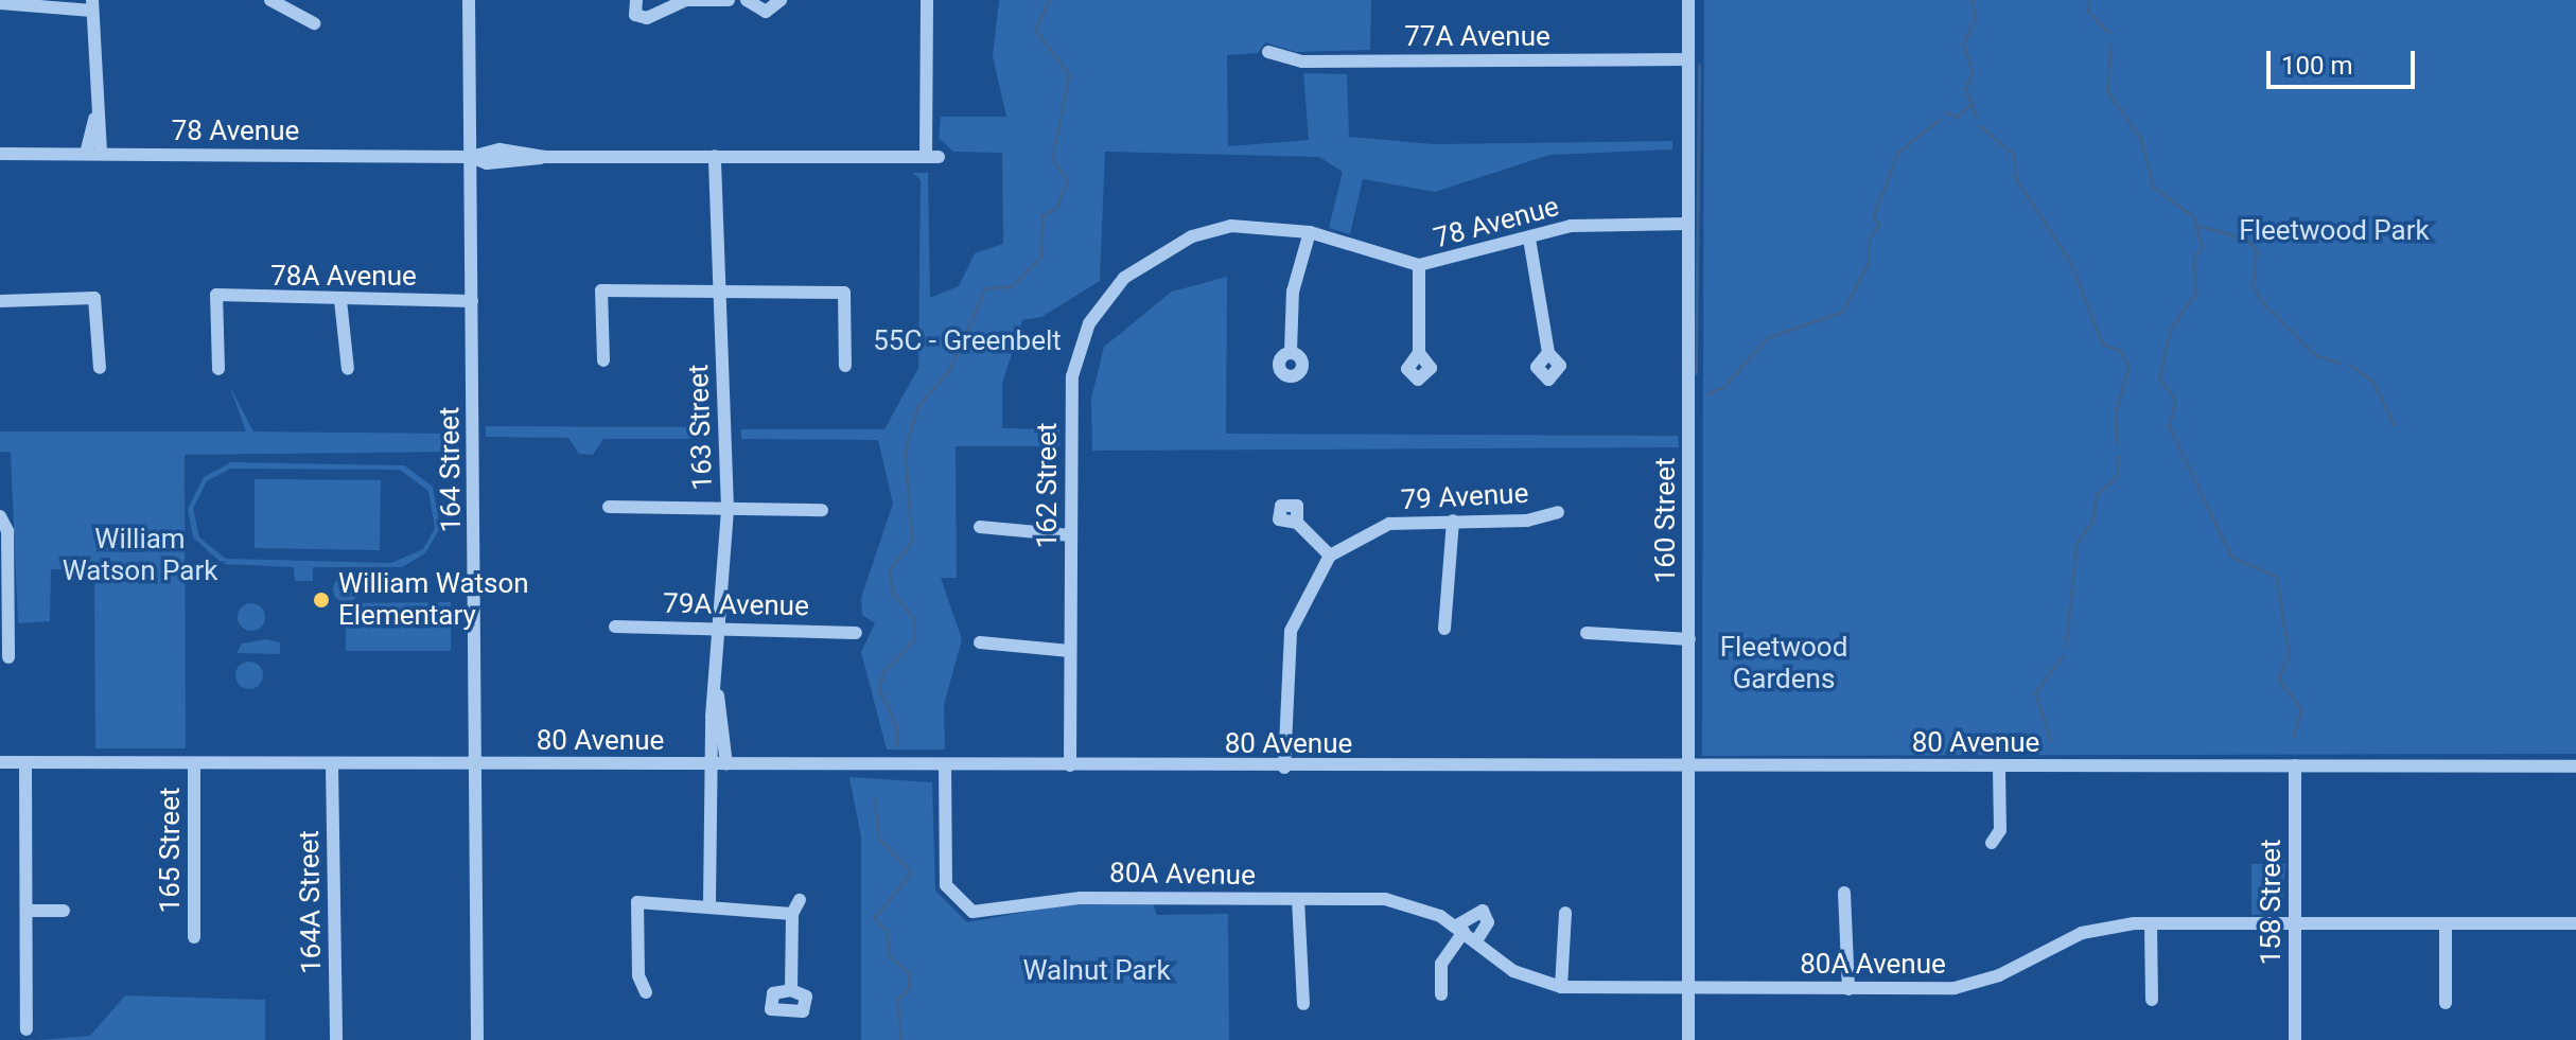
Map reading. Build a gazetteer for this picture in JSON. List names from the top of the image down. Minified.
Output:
{"streets":{"street":["77A Avenue","78 Avenue","78A Avenue","163 Street","164 Street","162 Street","79 Avenue","160 Street","79A Avenue","80 Avenue","165 Street","80A Avenue","164A Street","158 Street"]},"crossings":[["77A Avenue","160 Street"],["78 Avenue","163 Street"],["78 Avenue","164 Street"],["78 Avenue","162 Street"],["78 Avenue","160 Street"],["78A Avenue","164 Street"],["163 Street","79A Avenue"],["163 Street","80 Avenue"],["164 Street","80 Avenue"],["162 Street","80 Avenue"],["160 Street","80 Avenue"],["160 Street","80A Avenue"],["80 Avenue","165 Street"],["80 Avenue","80A Avenue"],["80 Avenue","164A Street"],["80 Avenue","158 Street"],["80A Avenue","158 Street"]],"parks":["Fleetwood Park","55C - Greenbelt","William Watson Park","Fleetwood Gardens","Walnut Park"],"places":["William Watson Elementary"],"scale_bar":"100 m"}
